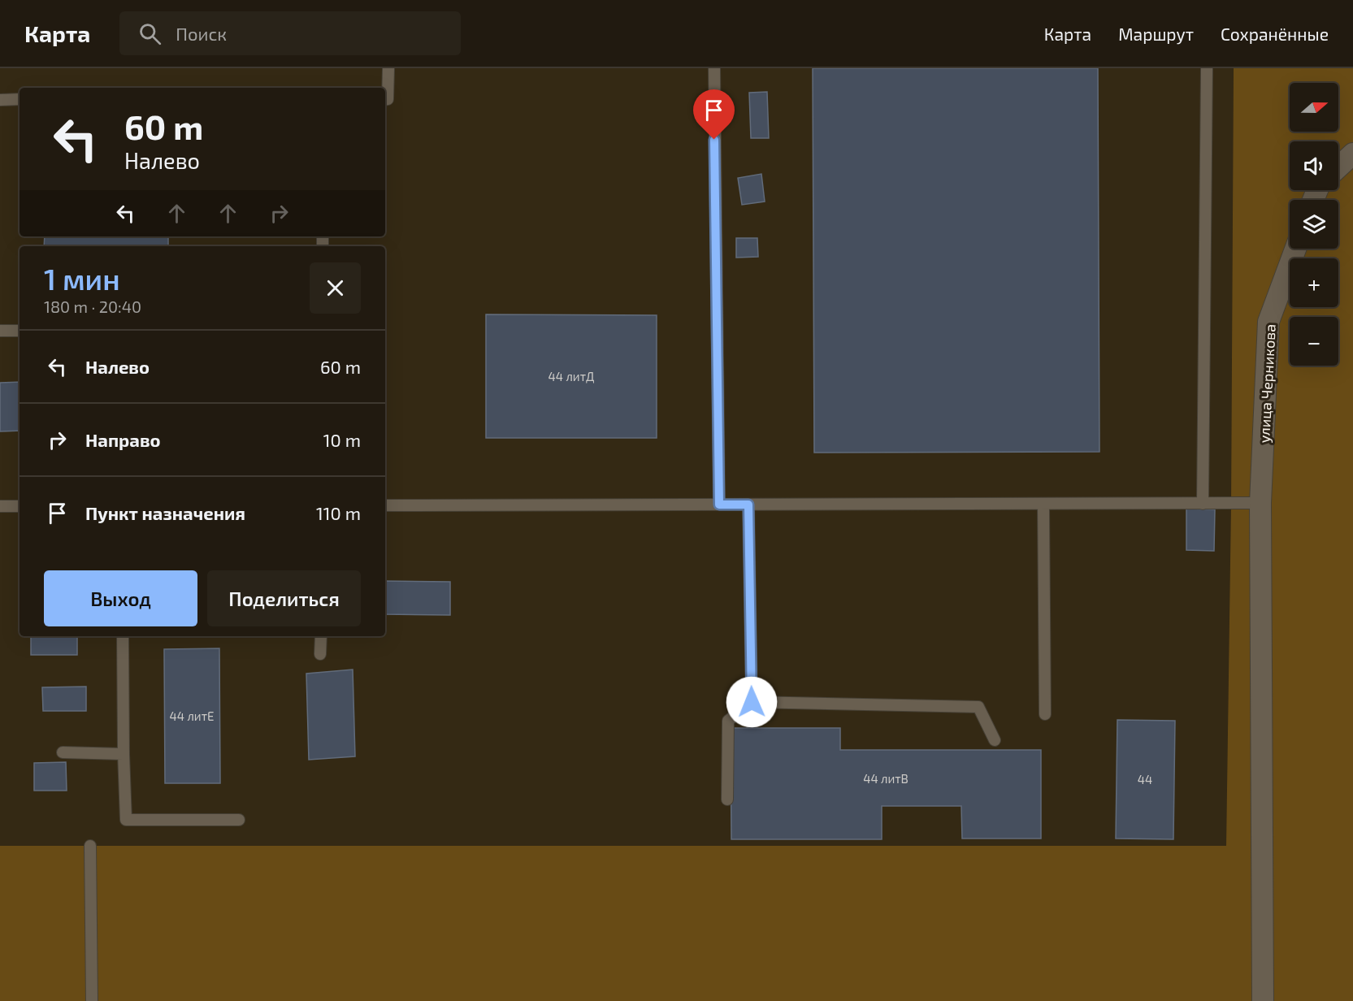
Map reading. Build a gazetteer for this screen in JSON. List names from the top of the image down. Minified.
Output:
{"streets":{"street":["улица Черникова"]},"house_numbers":["44 литД","44 литЕ","44 литВ","44"],"north":"right","page":{"header":"Карта","search":"Поиск","nav":["Карта","Маршрут","Сохранённые"],"map_buttons":["+","−"],"turn":["60 m","Налево"],"heading":["1 мин","180 m · 20:40"],"list":[{"name":"Налево","value":"60 m"},{"name":"Направо","value":"10 m"},{"name":"Пункт назначения","value":"110 m"}],"buttons":["Выход","Поделиться"]}}
